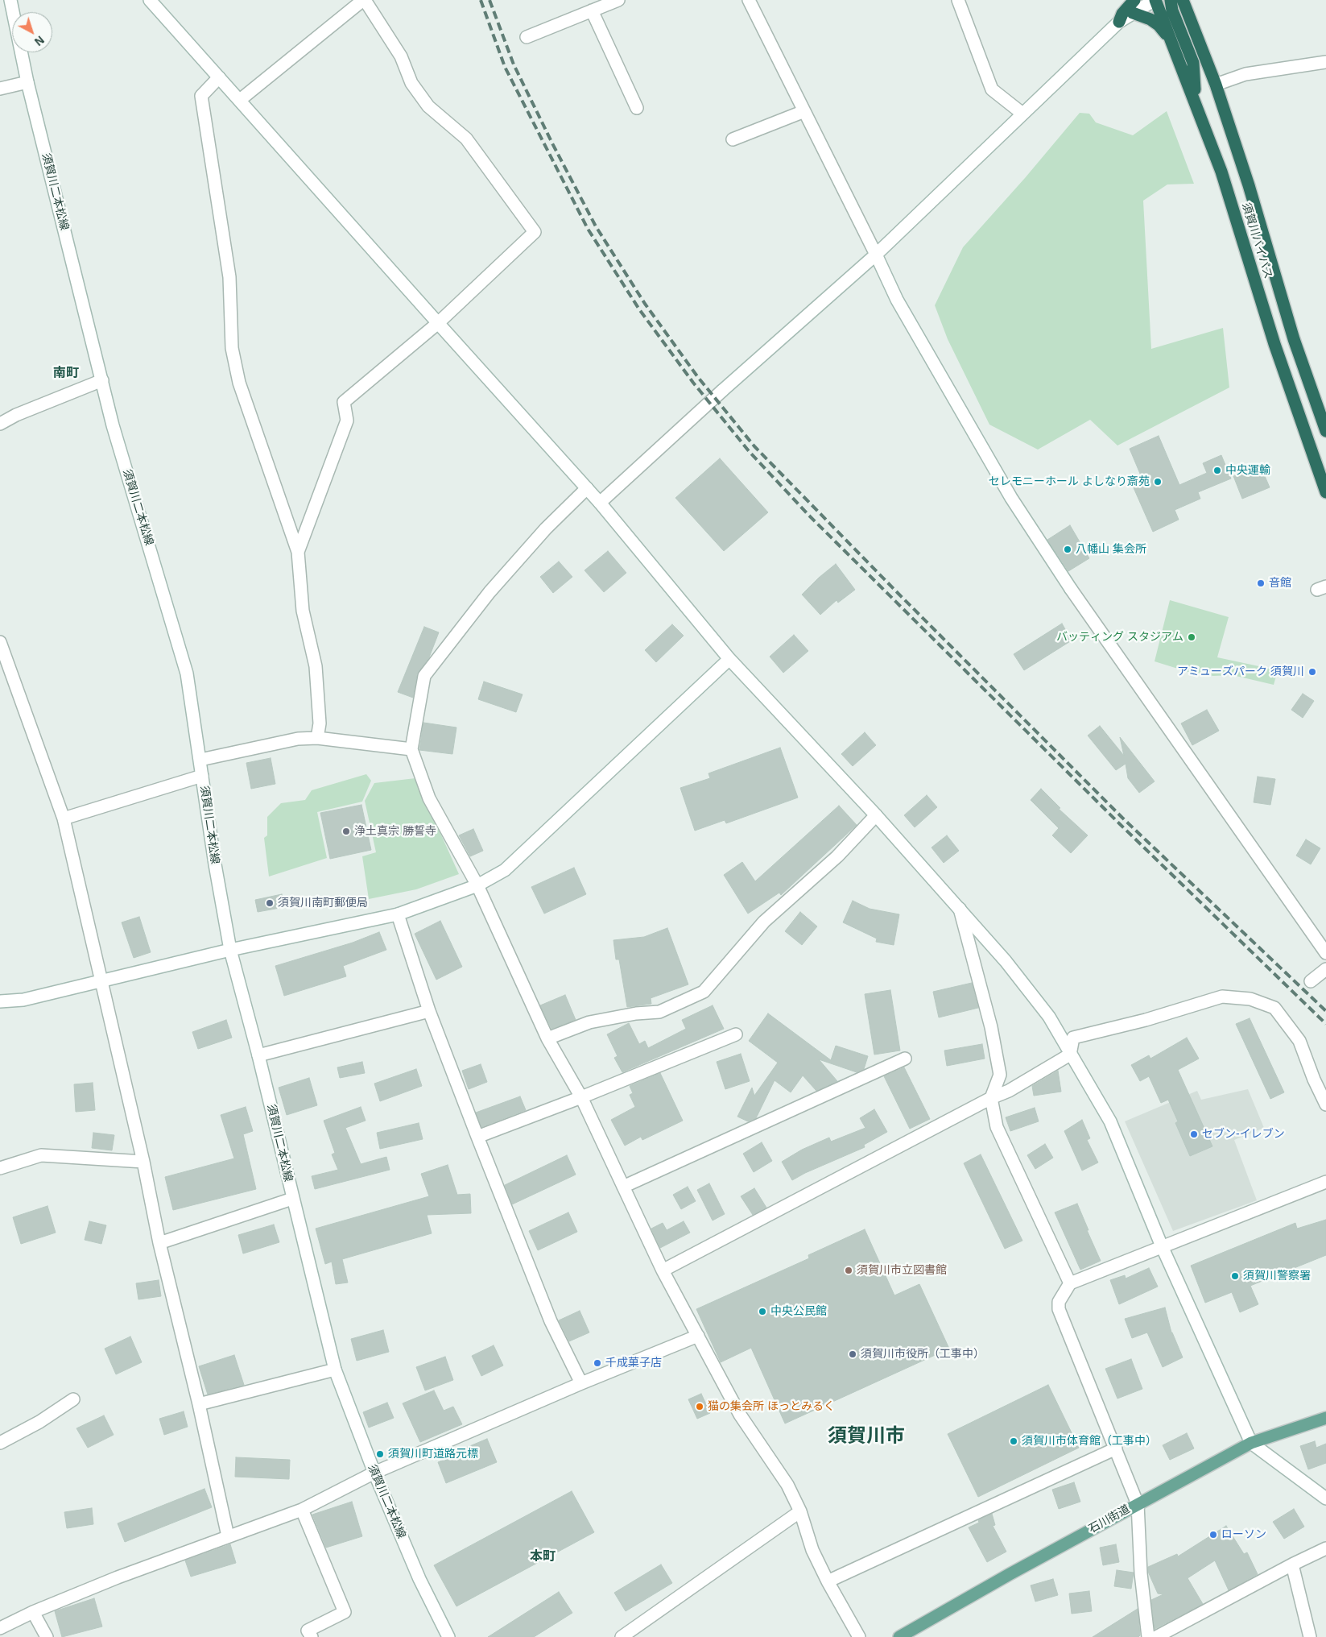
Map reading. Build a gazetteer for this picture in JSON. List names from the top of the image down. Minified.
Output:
{"streets":{"highway":["須賀川バイパス"],"main road":["石川街道"],"street":["須賀川二本松線"]},"districts":["南町","須賀川市","本町"],"places":["中央運輸","セレモニーホール よしなり斎苑","八幡山 集会所","音館","バッティング スタジアム","アミューズパーク 須賀川","浄土真宗 勝誓寺","須賀川南町郵便局","セブン-イレブン","須賀川市立図書館","須賀川警察署","中央公民館","須賀川市役所（工事中）","千成菓子店","猫の集会所 ほっとみるく","須賀川市体育館（工事中）","須賀川町道路元標","ローソン"],"north":"bottom right"}
